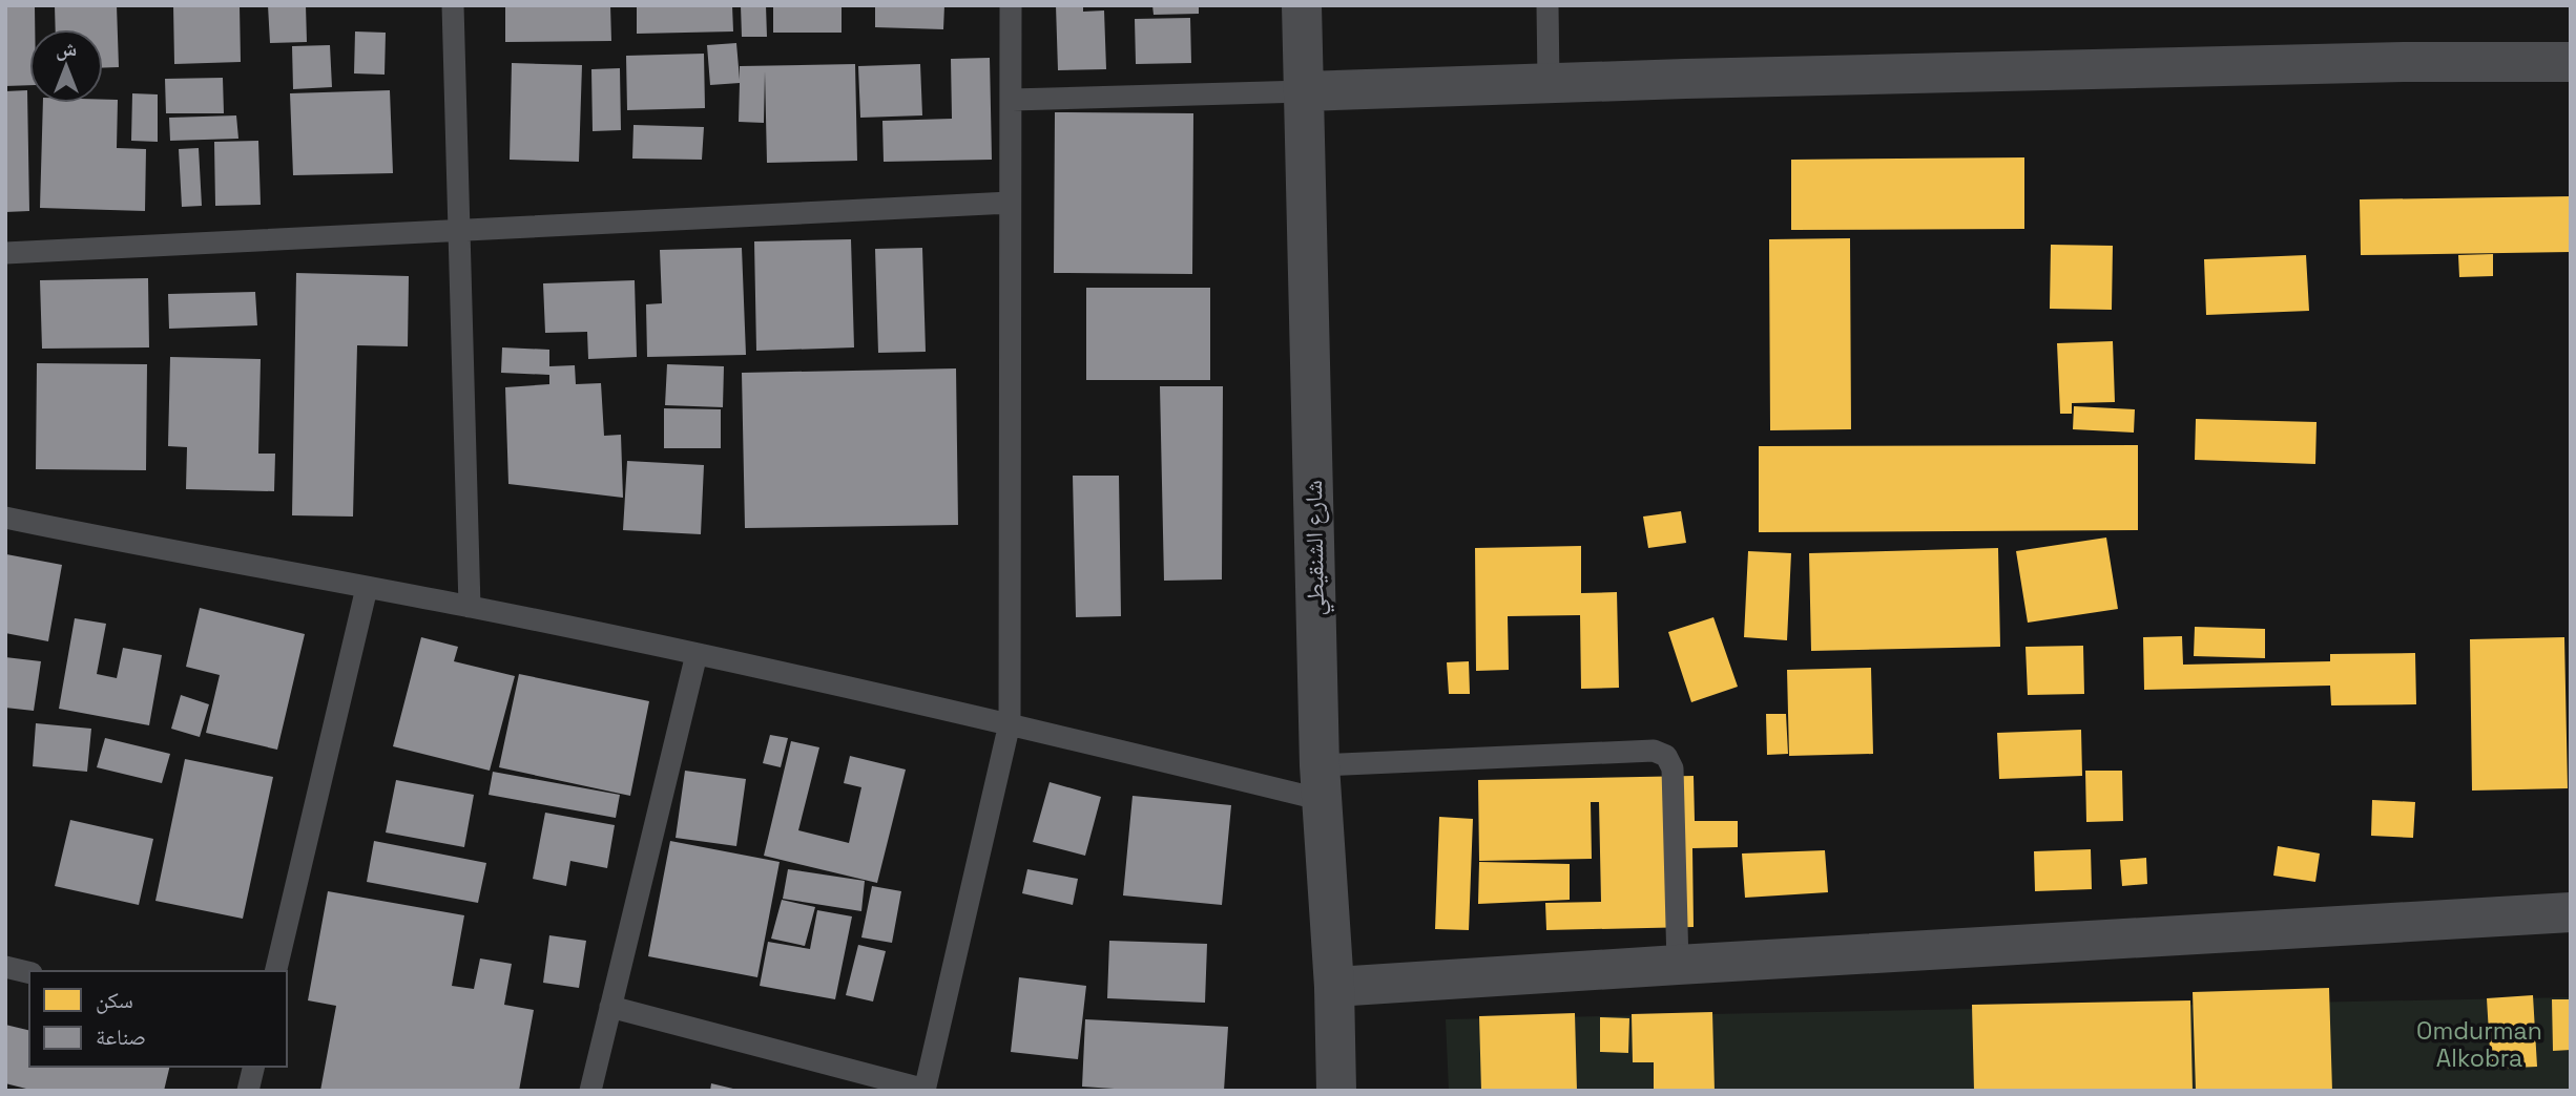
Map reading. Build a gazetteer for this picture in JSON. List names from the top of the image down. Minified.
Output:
{"streets":{"street":["شارع الشنقيطي"]},"parks":["Omdurman Alkobra"],"legend":["سكن","صناعة"],"north":"top"}
